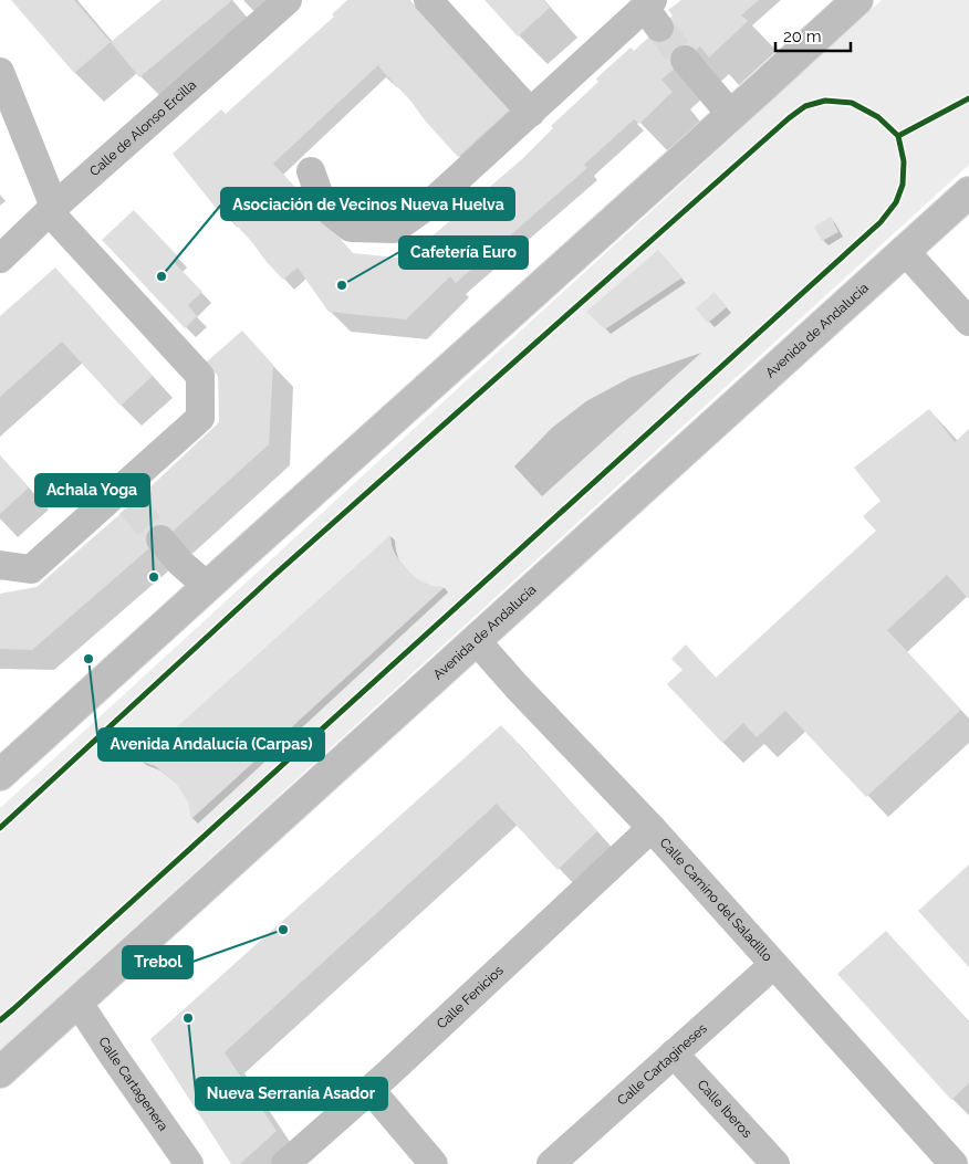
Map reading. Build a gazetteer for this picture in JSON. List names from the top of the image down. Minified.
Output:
{"streets":{"main road":["Avenida de Andalucía"],"street":["Calle de Alonso Ercilla","Calle Camino del Saladillo","Calle Fenicios","Calle Cartagineses","Calle Cartagenera","Calle Íberos"]},"crossings":[["Avenida de Andalucía","Calle Camino del Saladillo"],["Avenida de Andalucía","Calle Cartagenera"],["Calle Camino del Saladillo","Calle Fenicios"],["Calle Camino del Saladillo","Calle Cartagineses"],["Calle Cartagineses","Calle Íberos"]],"places":["Asociación de Vecinos Nueva Huelva","Cafetería Euro","Achala Yoga","Avenida Andalucía (Carpas)","Trebol","Nueva Serranía Asador"],"scale_bar":"20 m"}
